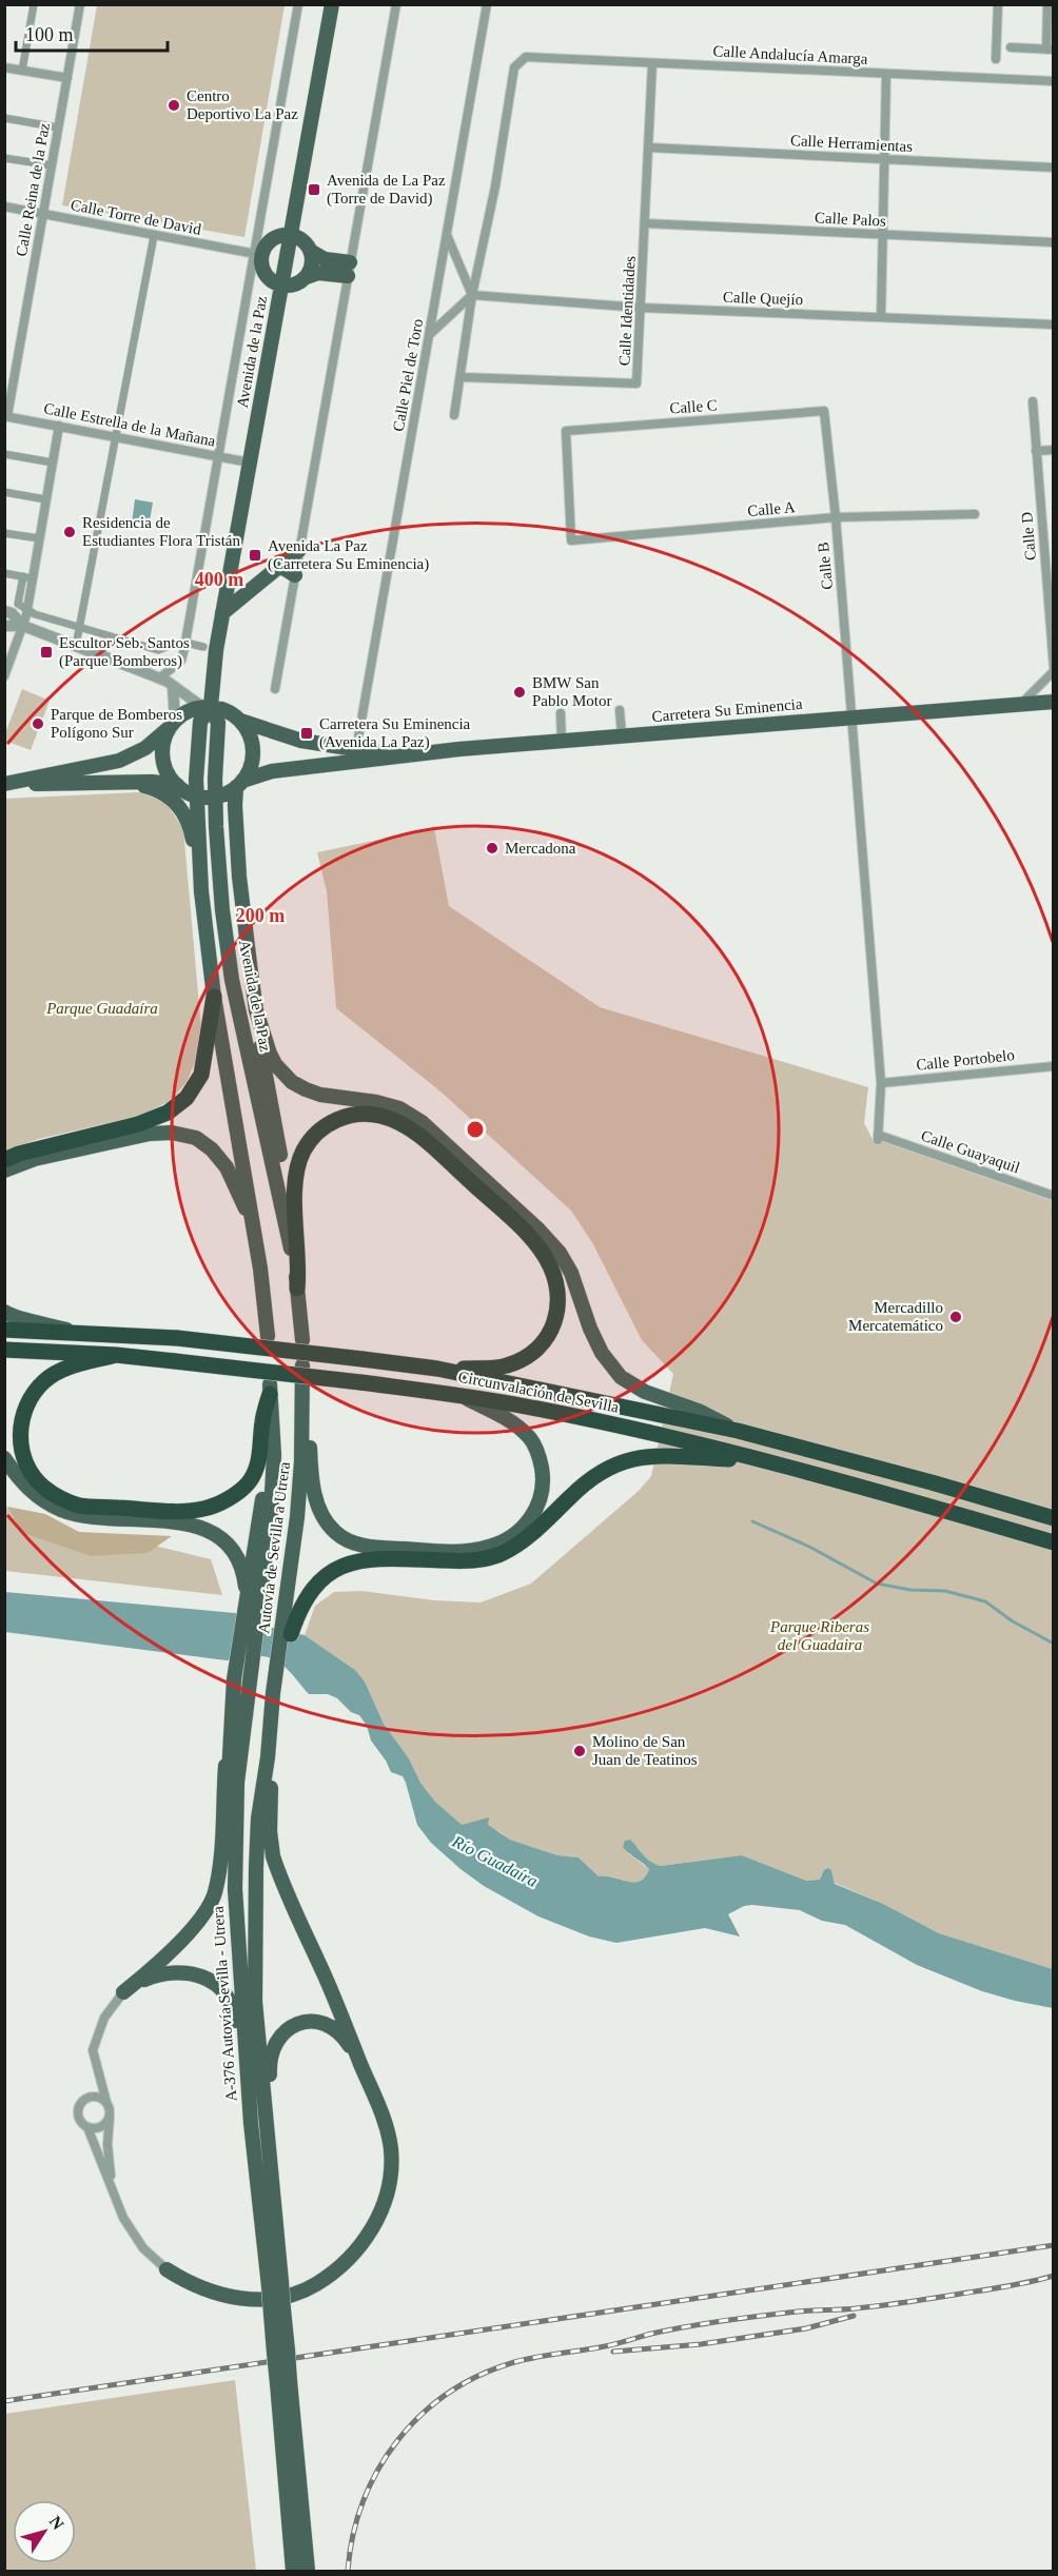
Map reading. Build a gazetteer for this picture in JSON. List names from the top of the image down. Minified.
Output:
{"streets":{"highway":["Circunvalación de Sevilla"],"main road":["Avenida de la Paz","Carretera Su Eminencia","Autovía de Sevilla a Utrera","A-376 Autovía Sevilla - Utrera"],"street":["Calle Andalucía Amarga","Calle Herramientas","Calle Reina de la Paz","Calle Torre de David","Calle Palos","Calle Quejío","Calle Identidades","Calle Piel de Toro","Calle C","Calle Estrella de la Mañana","Calle A","Calle D","Calle B","Calle Portobelo","Calle Guayaquil"]},"crossings":[["Calle Andalucía Amarga","Calle Quejío"],["Calle Andalucía Amarga","Calle Identidades"],["Calle Herramientas","Calle Identidades"],["Calle Reina de la Paz","Calle Torre de David"],["Calle Reina de la Paz","Calle Estrella de la Mañana"],["Calle Torre de David","Avenida de la Paz"],["Calle Palos","Calle Identidades"],["Calle Quejío","Calle Identidades"],["Avenida de la Paz","Calle Estrella de la Mañana"],["Avenida de la Paz","Carretera Su Eminencia"],["Calle Piel de Toro","Carretera Su Eminencia"],["Calle C","Calle A"],["Calle C","Calle B"],["Calle A","Calle B"],["Calle D","Carretera Su Eminencia"],["Calle B","Carretera Su Eminencia"],["Calle B","Calle Portobelo"],["Calle B","Calle Guayaquil"],["Autovía de Sevilla a Utrera","A-376 Autovía Sevilla - Utrera"]],"water":["Río Guadaíra"],"parks":["Parque Guadaíra","Parque Riberas del Guadaira"],"places":{"other":["Centro Deportivo La Paz","Residencia de Estudiantes Flora Tristán","BMW San Pablo Motor","Parque de Bomberos Polígono Sur","Mercadona","Mercadillo Mercatemático","Molino de San Juan de Teatinos"],"transit":["Avenida de La Paz (Torre de David)","Avenida La Paz (Carretera Su Eminencia)","Escultor Seb. Santos (Parque Bomberos)","Carretera Su Eminencia (Avenida La Paz)"]},"scale_bar":"100 m","north":"top right","rings":["400 m","200 m"]}
